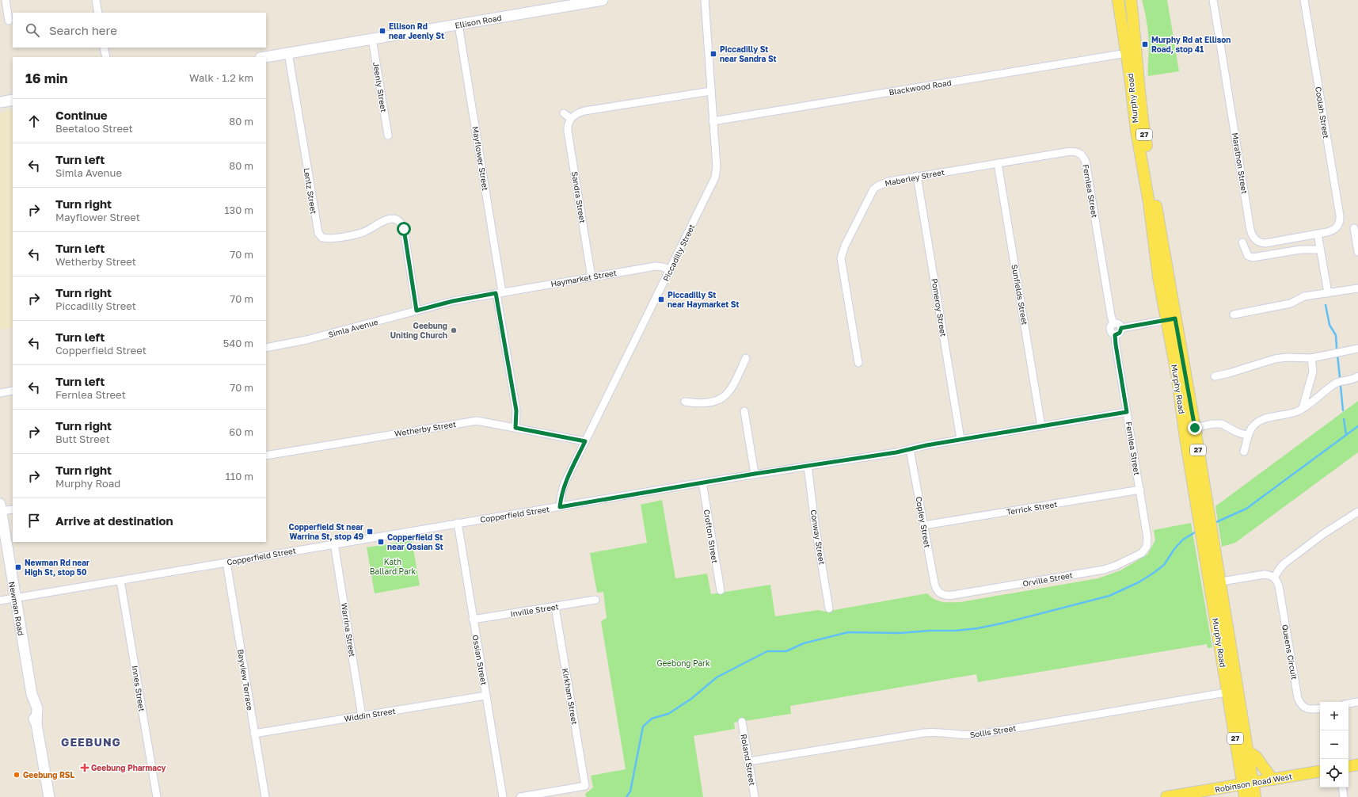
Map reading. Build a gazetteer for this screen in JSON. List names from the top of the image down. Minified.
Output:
{"streets":{"main road":["Murphy Road","27","Robinson Road West"],"street":["Ellison Road","Jeenly Street","Blackwood Road","Coolah Street","Mayflower Street","Marathon Street","Maberley Street","Lentz Street","Fernlea Street","Sandra Street","Piccadilly Street","Haymarket Street","Sunfields Street","Pomeroy Street","Simla Avenue","Wetherby Street","Terrick Street","Copperfield Street","Copley Street","Crofton Street","Conway Street","Orville Street","Newman Road","Inville Street","Warrina Street","Queens Circuit","Ossian Street","Bayview Terrace","Innes Street","Kirkham Street","Widdin Street","Sollis Street","Roland Street"]},"crossings":[["Ellison Road","Jeenly Street"],["Ellison Road","Mayflower Street"],["Ellison Road","Lentz Street"],["Blackwood Road","Murphy Road"],["Blackwood Road","Piccadilly Street"],["Murphy Road","Sollis Street"],["Murphy Road","Robinson Road West"],["Coolah Street","Marathon Street"],["Mayflower Street","Haymarket Street"],["Mayflower Street","Simla Avenue"],["Mayflower Street","Wetherby Street"],["Maberley Street","Fernlea Street"],["Maberley Street","Sunfields Street"],["Maberley Street","Pomeroy Street"],["Lentz Street","Simla Avenue"],["Fernlea Street","Terrick Street"],["Fernlea Street","Copperfield Street"],["Fernlea Street","Orville Street"],["Sandra Street","Haymarket Street"],["Piccadilly Street","Haymarket Street"],["Piccadilly Street","Wetherby Street"],["Piccadilly Street","Copperfield Street"],["Haymarket Street","Simla Avenue"],["Sunfields Street","Copperfield Street"],["Pomeroy Street","Copperfield Street"],["Terrick Street","Copley Street"],["Copperfield Street","Copley Street"],["Copperfield Street","Crofton Street"],["Copperfield Street","Conway Street"],["Copperfield Street","Newman Road"],["Copperfield Street","Warrina Street"],["Copperfield Street","Ossian Street"],["Copperfield Street","Bayview Terrace"],["Copperfield Street","Innes Street"],["Copley Street","Orville Street"],["Inville Street","Ossian Street"],["Inville Street","Kirkham Street"],["Warrina Street","Widdin Street"],["Ossian Street","Widdin Street"],["Bayview Terrace","Widdin Street"],["Sollis Street","Roland Street"]],"districts":["GEEBUNG"],"parks":["Kath Ballard Park","Geebong Park"],"places":{"transit":["Ellison Rd near Jeenly St","Murphy Rd at Ellison Road, stop 41","Piccadilly St near Sandra St","Piccadilly St near Haymarket St","Copperfield St near Warrina St, stop 49","Copperfield St near Ossian St","Newman Rd near High St, stop 50"],"other":["Geebung Uniting Church","Geebung RSL"],"health":["Geebung Pharmacy"]},"page":{"search":"Search here","heading":["16 min","Walk · 1.2 km"],"list":[["Continue","Beetaloo Street","80 m"],["Turn left","Simla Avenue","80 m"],["Turn right","Mayflower Street","130 m"],["Turn left","Wetherby Street","70 m"],["Turn right","Piccadilly Street","70 m"],["Turn left","Copperfield Street","540 m"],["Turn left","Fernlea Street","70 m"],["Turn right","Butt Street","60 m"],["Turn right","Murphy Road","110 m"],"Arrive at destination"],"map_buttons":["+","−"]}}
